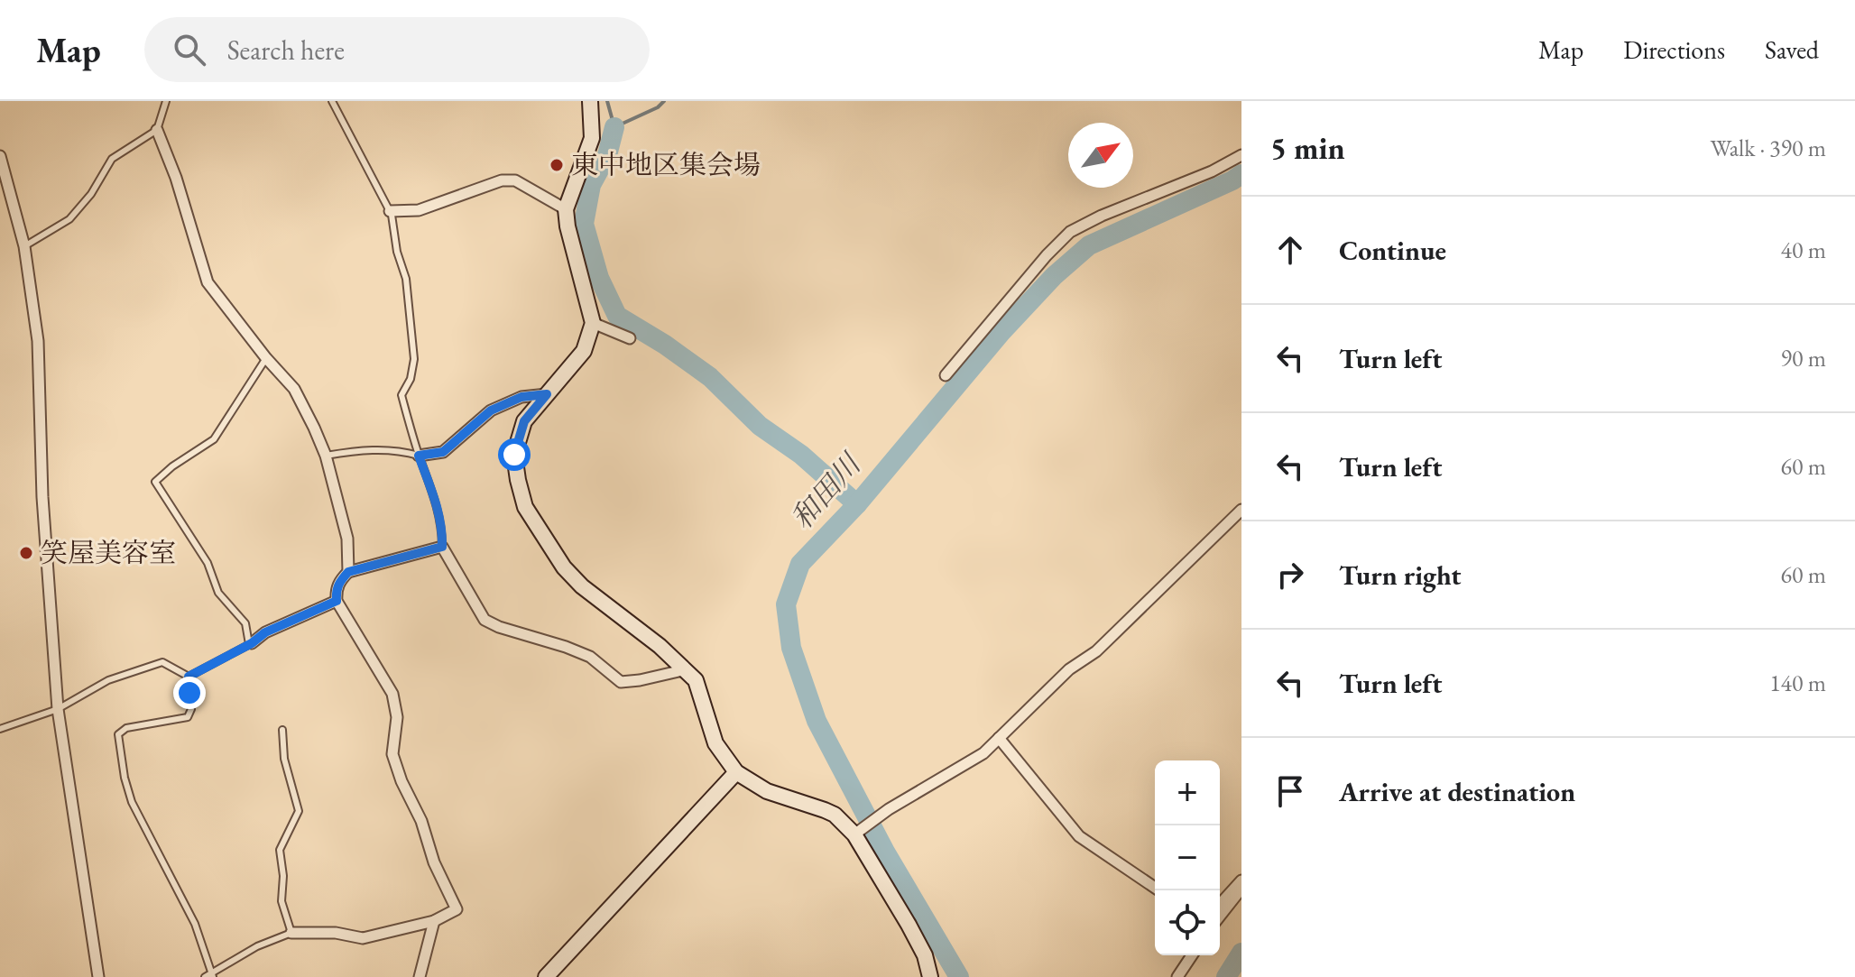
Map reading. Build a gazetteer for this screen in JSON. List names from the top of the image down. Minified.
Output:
{"water":["和田川"],"places":["東中地区集会場","笑屋美容室"],"north":"top right","page":{"header":"Map","search":"Search here","nav":["Map","Directions","Saved"],"heading":["5 min","Walk · 390 m"],"list":[["Continue","40 m"],["Turn left","90 m"],["Turn left","60 m"],["Turn right","60 m"],["Turn left","140 m"],"Arrive at destination"],"map_buttons":["+","−"]}}
